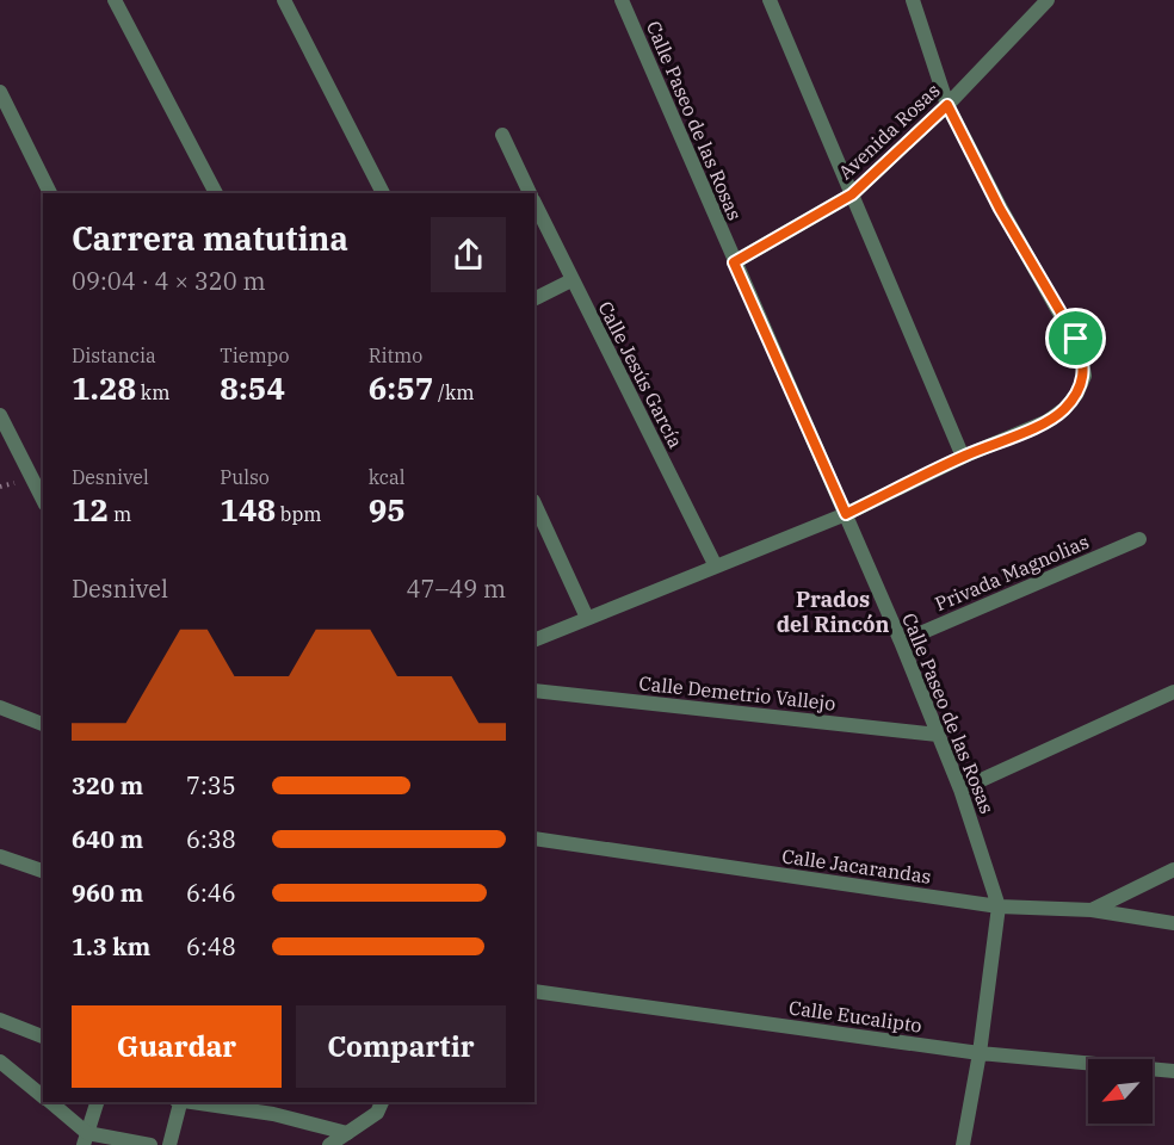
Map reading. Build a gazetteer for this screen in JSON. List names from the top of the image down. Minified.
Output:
{"streets":{"street":["Calle Paseo de las Rosas","Avenida Rosas","Calle Jesús García","Privada Magnolias","Calle Demetrio Vallejo","Calle Jacarandas","Calle Eucalipto"]},"crossings":[["Calle Paseo de las Rosas","Avenida Rosas"],["Calle Paseo de las Rosas","Privada Magnolias"],["Calle Paseo de las Rosas","Calle Demetrio Vallejo"],["Calle Paseo de las Rosas","Calle Jacarandas"],["Calle Paseo de las Rosas","Calle Eucalipto"]],"districts":["Prados del Rincón"],"north":"bottom left","page":{"heading":["Carrera matutina","09:04 · 4 × 320 m"],"stats":[["Distancia","1.28 km"],["Tiempo","8:54"],["Ritmo","6:57 /km"],["Desnivel","12 m"],["Pulso","148 bpm"],["kcal","95"]],"chart":["Desnivel","47–49 m"],"list":[{"name":"320 m","note":"7:35"},{"name":"640 m","note":"6:38"},{"name":"960 m","note":"6:46"},{"name":"1.3 km","note":"6:48"}],"buttons":["Guardar","Compartir"]}}
